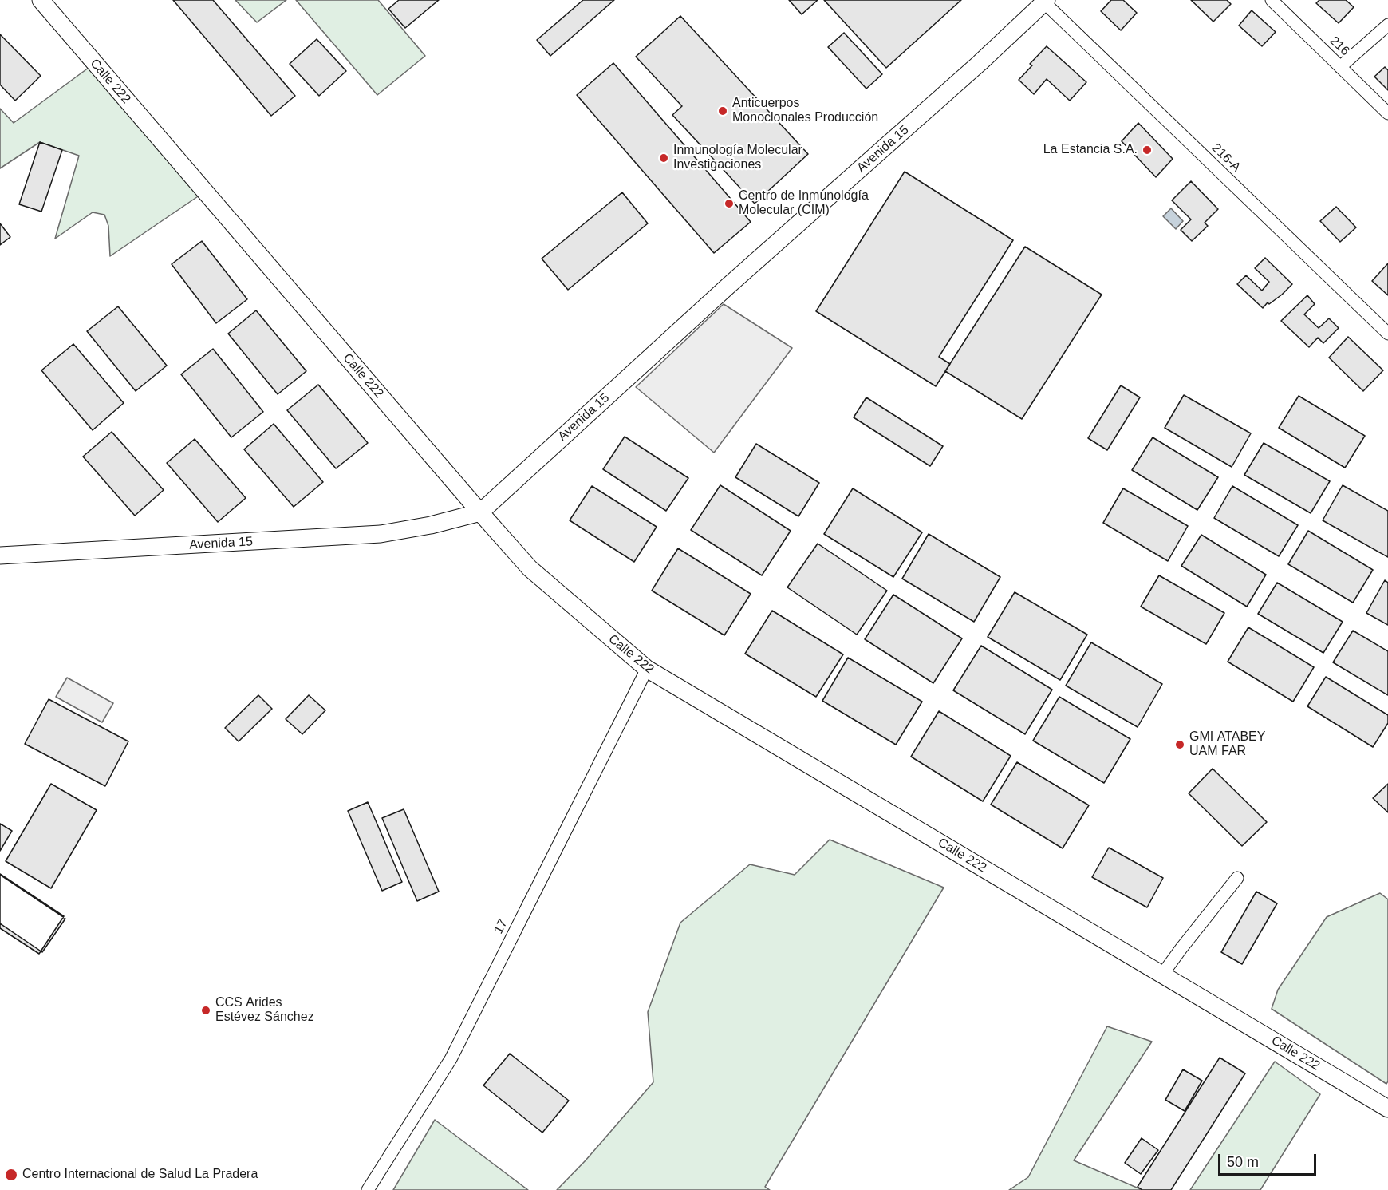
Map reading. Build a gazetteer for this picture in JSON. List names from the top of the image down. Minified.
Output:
{"streets":{"main road":["Calle 222","Avenida 15"],"street":["216","216-A","17"]},"crossings":[["Calle 222","Avenida 15"],["Calle 222","17"],["Avenida 15","216-A"]],"places":["Anticuerpos Monoclonales Producción","La Estancia S.A.","Inmunología Molecular Investigaciones","Centro de Inmunología Molecular (CIM)","GMI ATABEY UAM FAR","CCS Arides Estévez Sánchez","Centro Internacional de Salud La Pradera"],"scale_bar":"50 m"}
